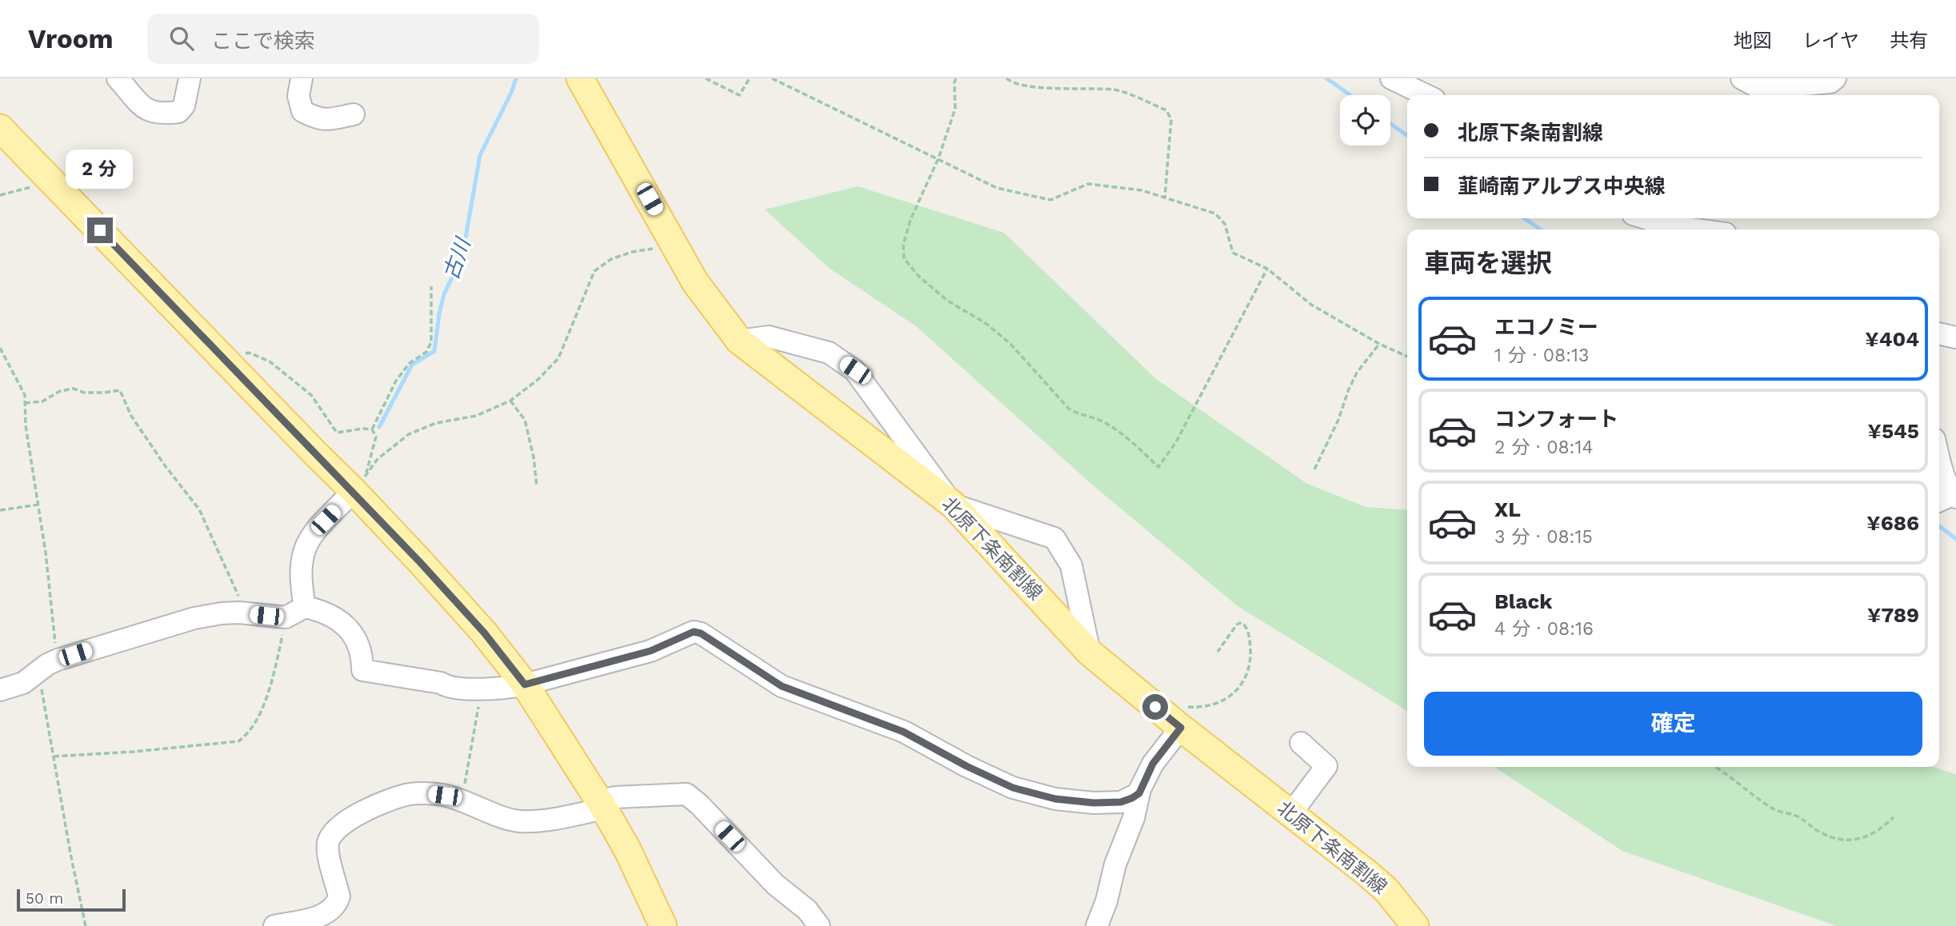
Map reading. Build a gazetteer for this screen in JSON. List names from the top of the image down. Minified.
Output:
{"streets":{"main road":["北原下条南割線"]},"water":["古川"],"scale_bar":"50 m","page":{"header":"Vroom","search":"ここで検索","nav":["地図","レイヤ","共有"],"banner":["北原下条南割線","韮崎南アルプス中央線"],"bubble":"2 分","heading":"車両を選択","list":[{"name":"エコノミー","note":"1 分 · 08:13","value":"¥404"},{"name":"コンフォート","note":"2 分 · 08:14","value":"¥545"},{"name":"XL","note":"3 分 · 08:15","value":"¥686"},{"name":"Black","note":"4 分 · 08:16","value":"¥789"}],"buttons":"確定","scale":"50 m"}}
